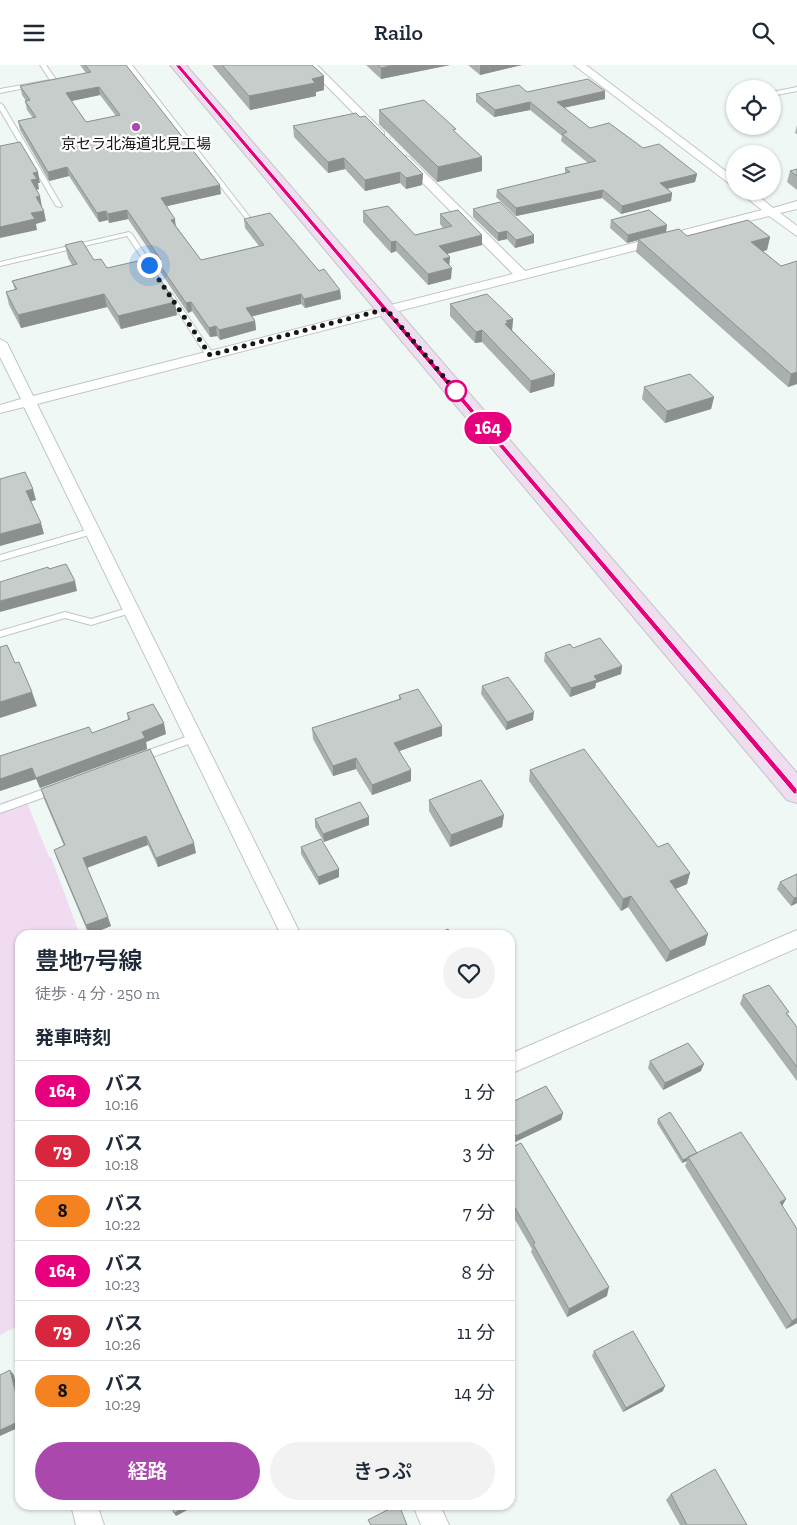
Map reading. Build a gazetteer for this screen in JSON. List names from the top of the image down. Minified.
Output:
{"places":["京セラ北海道北見工場"],"lines":["bus line 164"],"page":{"header":"Railo","on_map":"164","heading":[["豊地7号線","徒歩 · 4 分 · 250 m"],"発車時刻"],"list":[{"mark":"164","name":"バス","note":"10:16","value":"1 分"},{"mark":"79","name":"バス","note":"10:18","value":"3 分"},{"mark":"8","name":"バス","note":"10:22","value":"7 分"},{"mark":"164","name":"バス","note":"10:23","value":"8 分"},{"mark":"79","name":"バス","note":"10:26","value":"11 分"},{"mark":"8","name":"バス","note":"10:29","value":"14 分"}],"buttons":["経路","きっぷ"]}}
